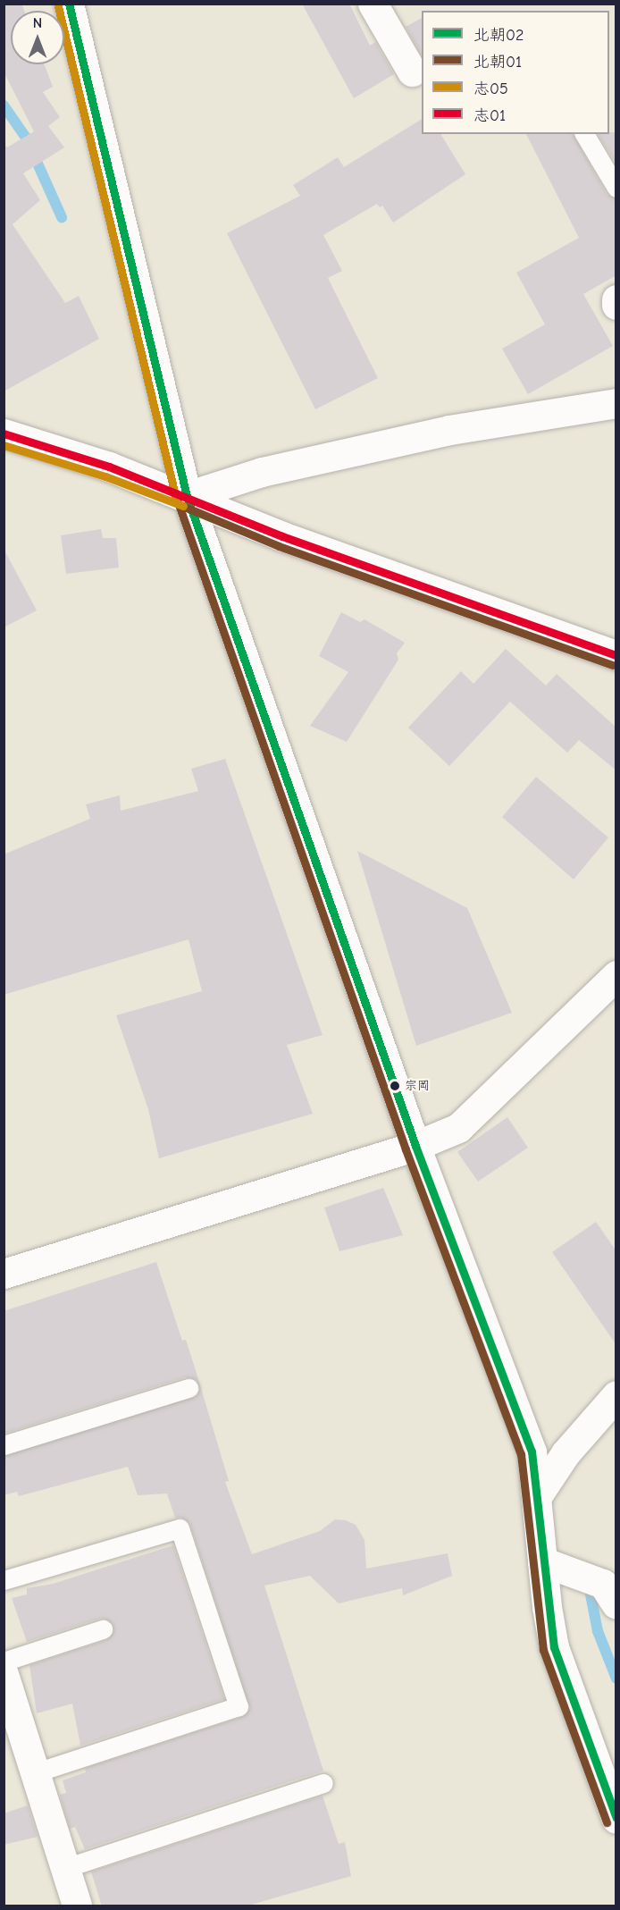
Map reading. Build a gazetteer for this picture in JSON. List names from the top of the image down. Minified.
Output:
{"places":["宗岡"],"lines":["transit line 北朝02","transit line 志05","transit line 志01","transit line 北朝01"],"legend":["北朝02","北朝01","志05","志01"],"north":"top"}
